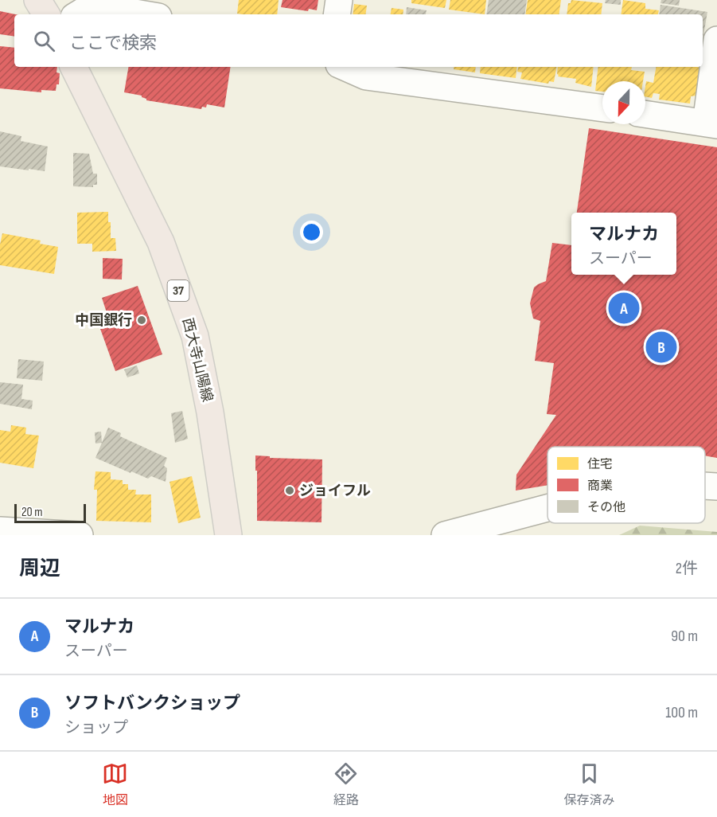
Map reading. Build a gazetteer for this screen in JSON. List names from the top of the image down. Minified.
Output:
{"streets":{"main road":["37","西大寺山陽線"]},"places":["中国銀行","ジョイフル"],"legend":["住宅","商業","その他"],"scale_bar":"20 m","north":"bottom","page":{"search":"ここで検索","popup":["マルナカ","スーパー"],"pins":["A","B"],"scale":"20 m","heading":["周辺","2件"],"list":[{"mark":"A","name":"マルナカ","note":"スーパー","value":"90 m"},{"mark":"B","name":"ソフトバンクショップ","note":"ショップ","value":"100 m"}],"nav":["地図","経路","保存済み"]}}
